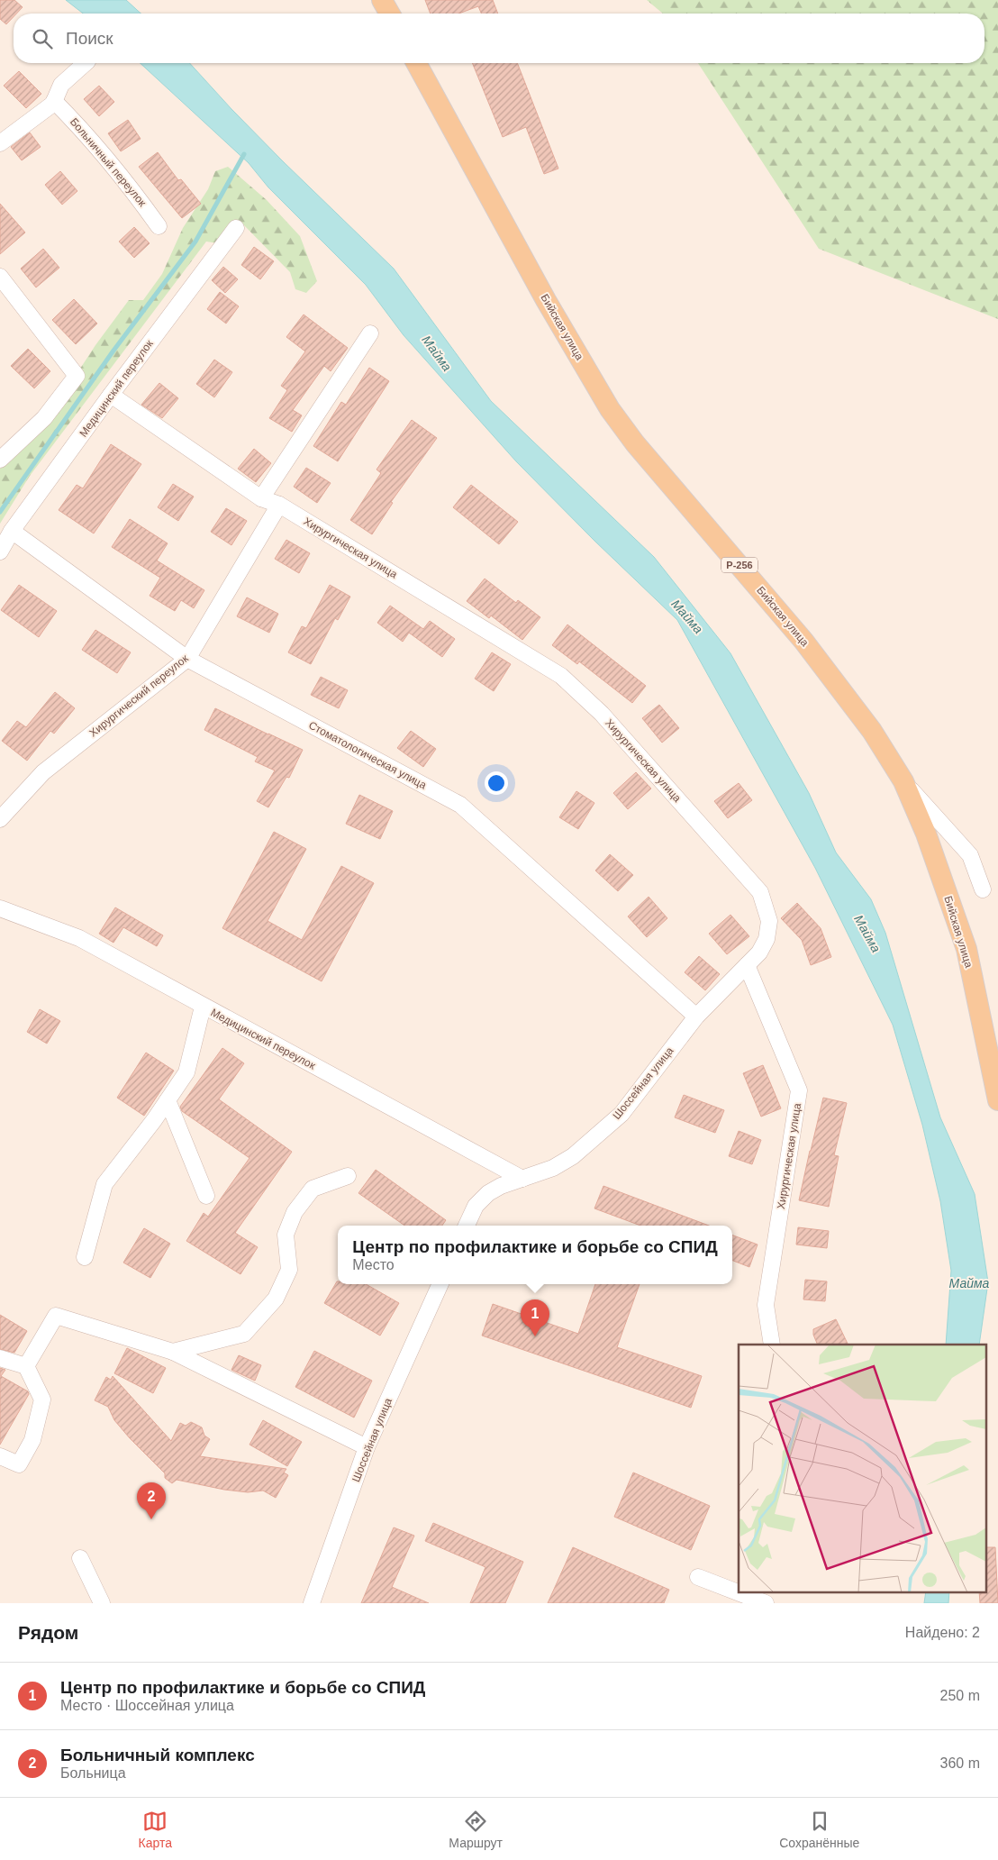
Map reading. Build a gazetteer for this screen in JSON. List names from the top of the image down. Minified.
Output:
{"streets":{"main road":["Бийская улица","Р-256"],"street":["Больничный переулок","Медицинский переулок","Хирургическая улица","Хирургический переулок","Стоматологическая улица","Шоссейная улица"]},"crossings":[["Медицинский переулок","Хирургическая улица"],["Медицинский переулок","Стоматологическая улица"],["Медицинский переулок","Шоссейная улица"],["Хирургическая улица","Хирургический переулок"],["Хирургическая улица","Шоссейная улица"],["Хирургический переулок","Стоматологическая улица"],["Стоматологическая улица","Шоссейная улица"]],"water":["Майма"],"page":{"search":"Поиск","popup":["Центр по профилактике и борьбе со СПИД","Место"],"pins":["1","2"],"heading":["Рядом","Найдено: 2"],"list":[{"mark":"1","name":"Центр по профилактике и борьбе со СПИД","note":"Место · Шоссейная улица","value":"250 m"},{"mark":"2","name":"Больничный комплекс","note":"Больница","value":"360 m"}],"nav":["Карта","Маршрут","Сохранённые"]}}
